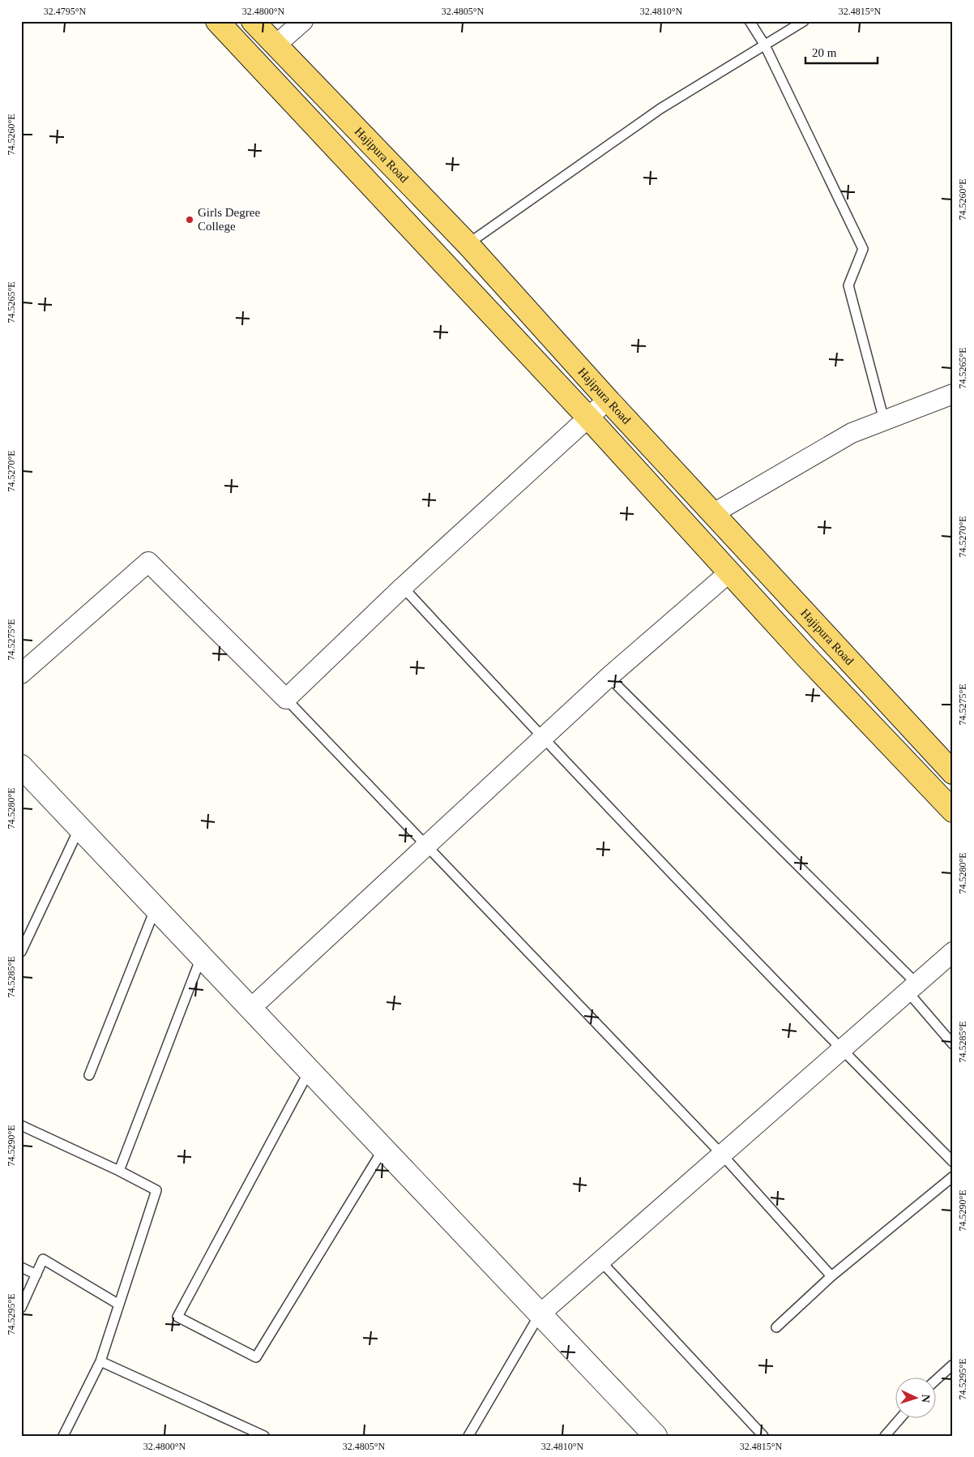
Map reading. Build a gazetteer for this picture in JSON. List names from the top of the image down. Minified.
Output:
{"streets":{"main road":["Hajipura Road"]},"places":["Girls Degree College"],"scale_bar":"20 m","north":"right","coordinates":["32.4795°N","32.4800°N","32.4805°N","32.4810°N","32.4815°N","74.5260°E","74.5265°E","74.5270°E","74.5275°E","74.5280°E","74.5285°E","74.5290°E","74.5295°E"]}
